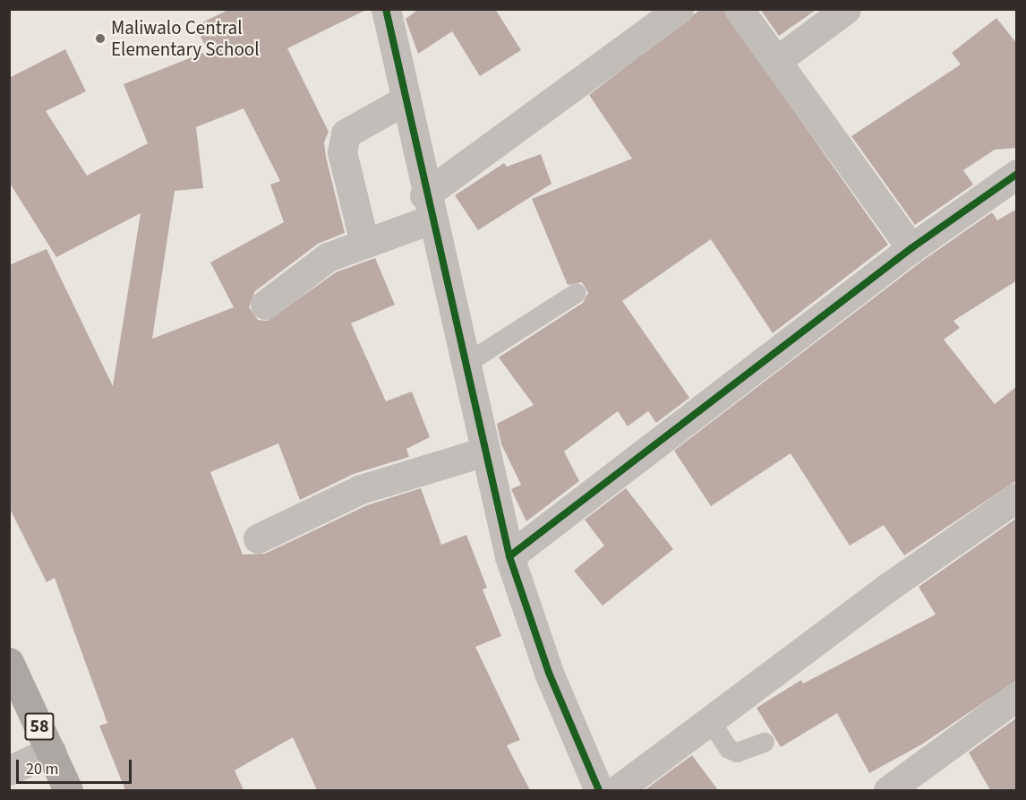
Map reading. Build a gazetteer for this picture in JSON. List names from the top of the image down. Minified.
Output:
{"streets":{"highway":["58"]},"places":["Maliwalo Central Elementary School"],"scale_bar":"20 m"}
